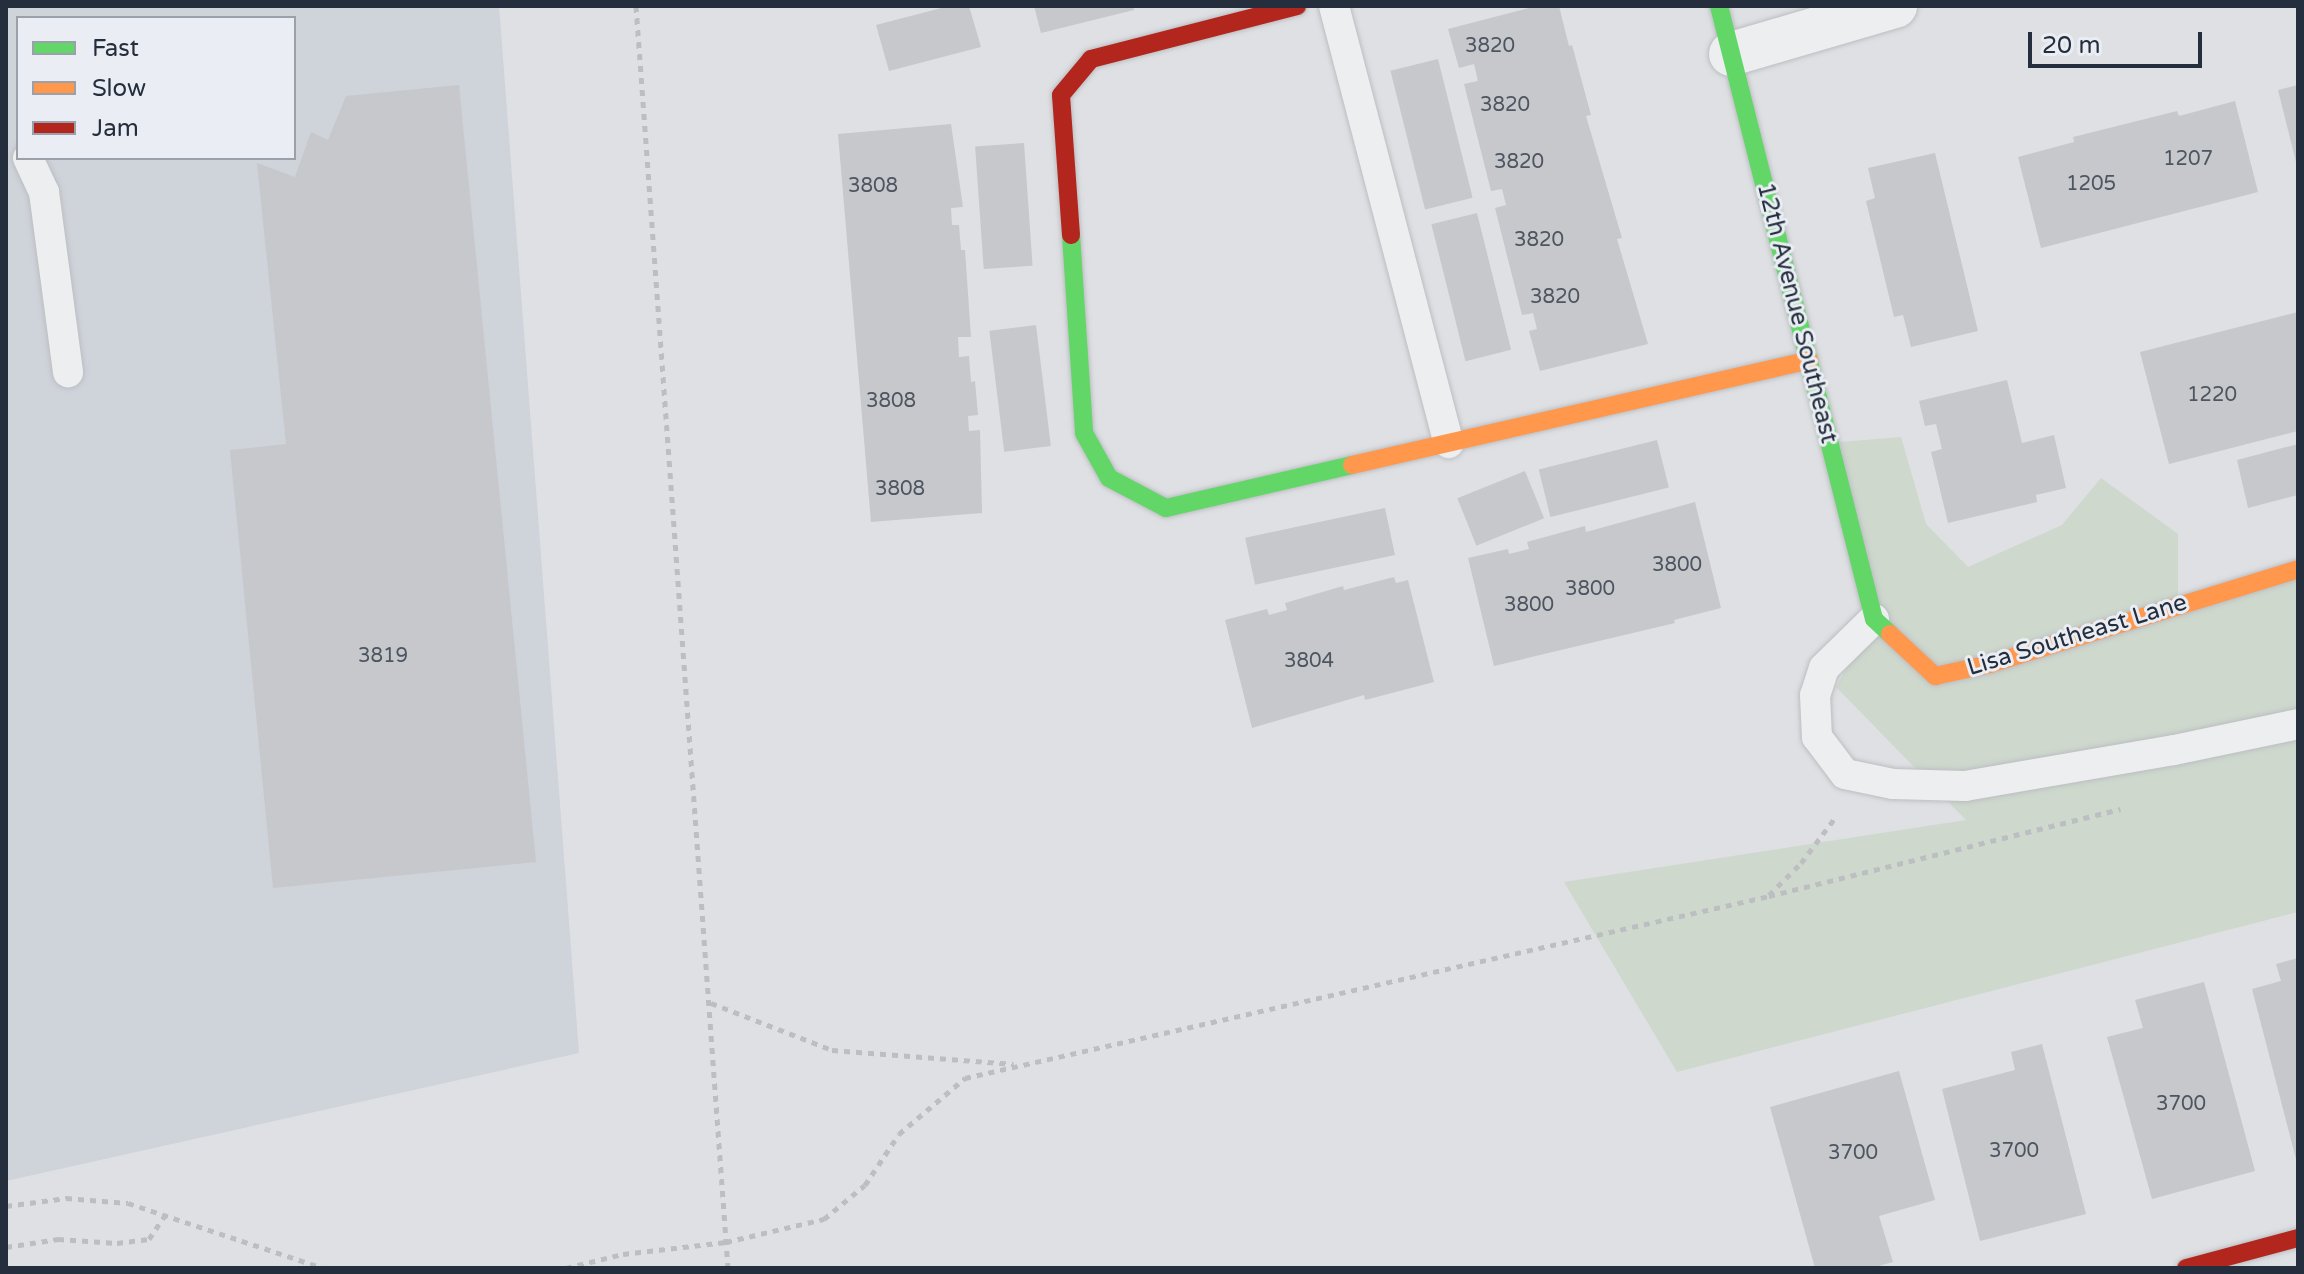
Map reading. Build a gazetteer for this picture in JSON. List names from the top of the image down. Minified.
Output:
{"streets":{"street":["12th Avenue Southeast","Lisa Southeast Lane"]},"crossings":[["12th Avenue Southeast","Lisa Southeast Lane"]],"house_numbers":["3820","3820","1207","3820","1205","3808","3820","3820","1220","3808","3808","3800","3800","3800","3819","3804","3700","3700","3700"],"legend":["Fast","Slow","Jam"],"scale_bar":"20 m"}
